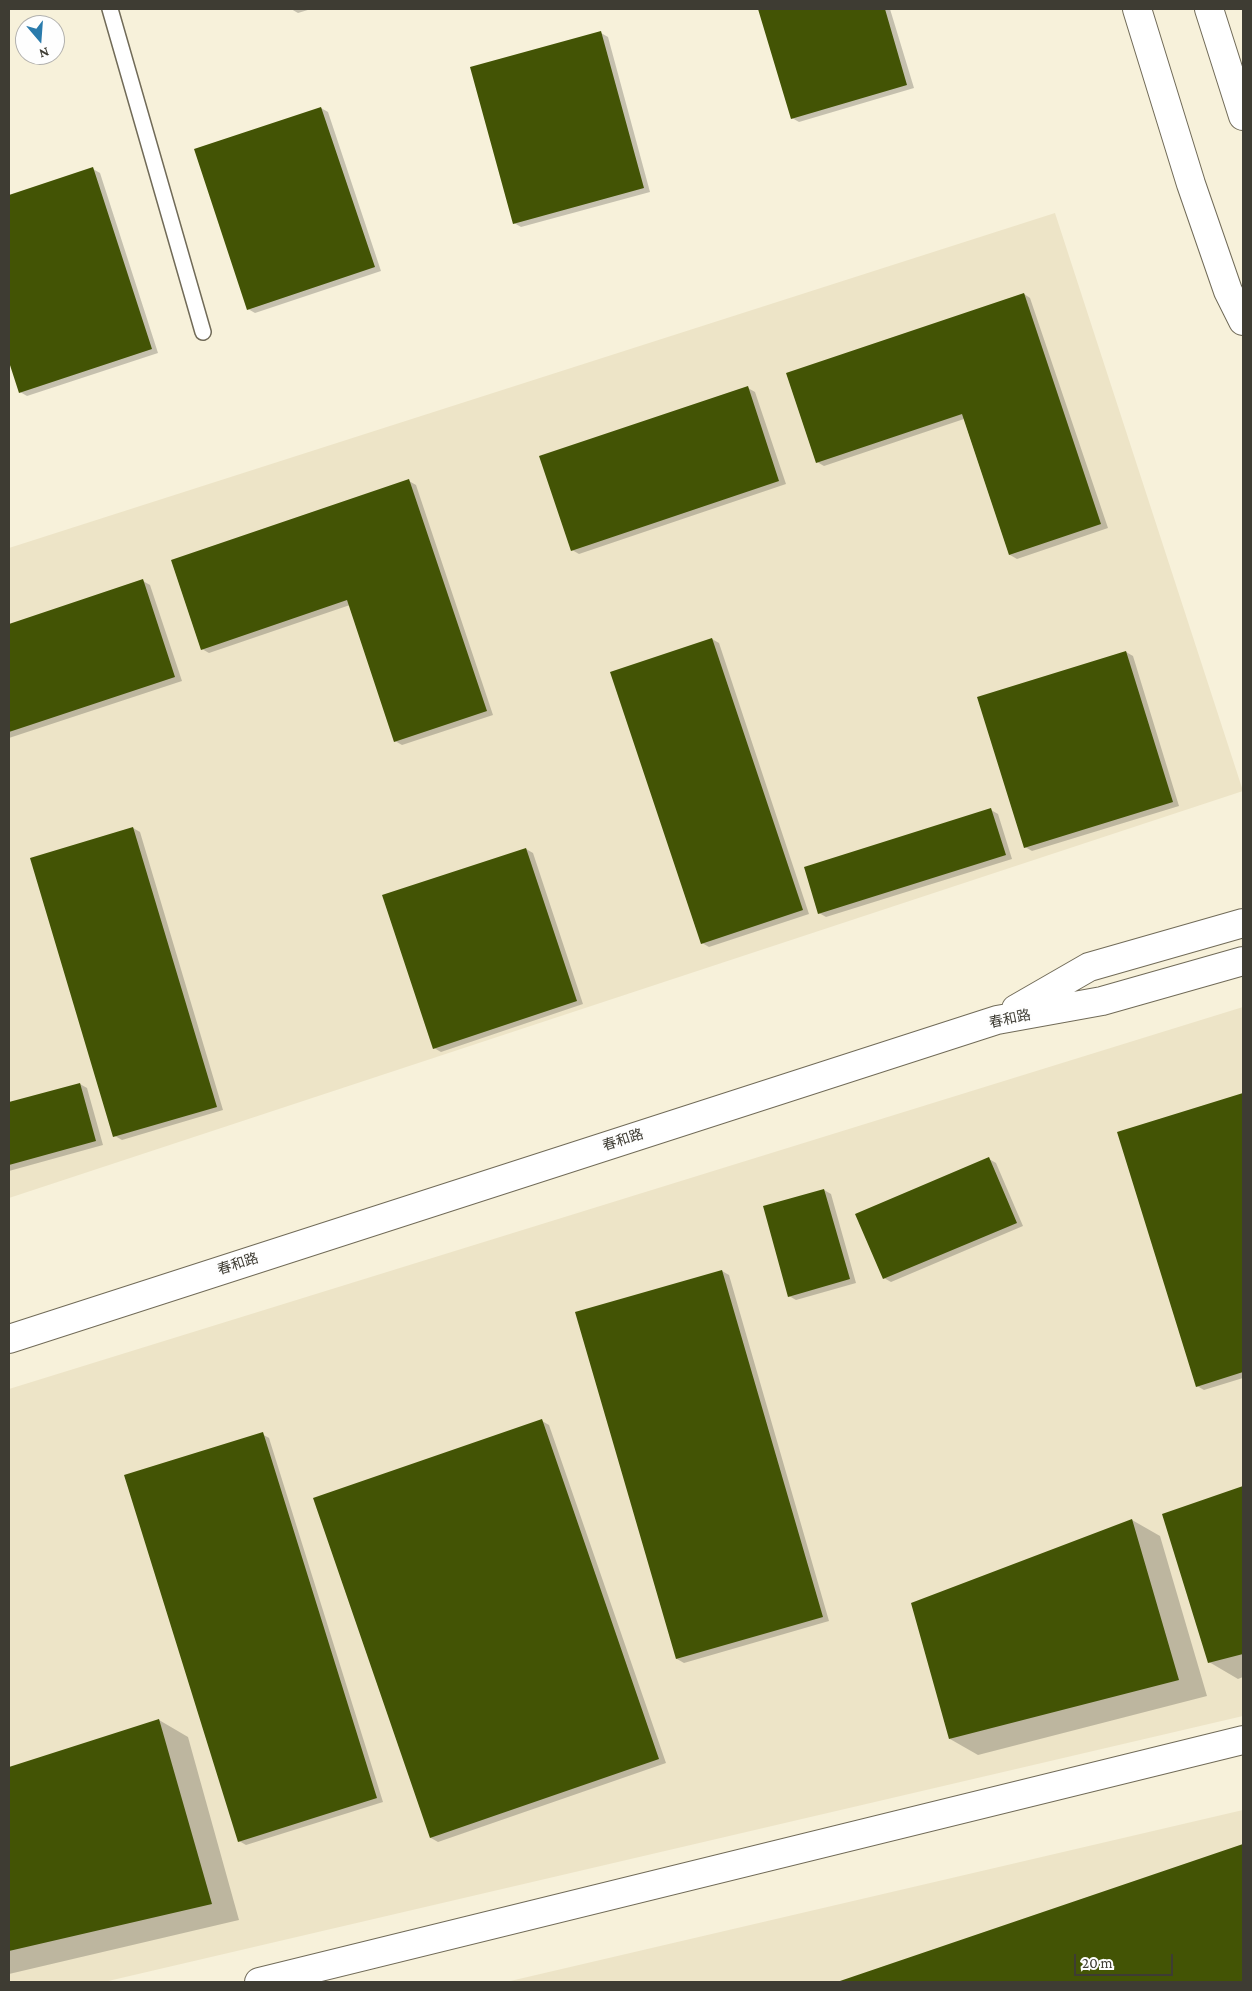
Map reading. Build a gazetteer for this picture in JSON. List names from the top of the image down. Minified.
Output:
{"streets":{"street":["春和路"]},"scale_bar":"20 m","north":"bottom"}
